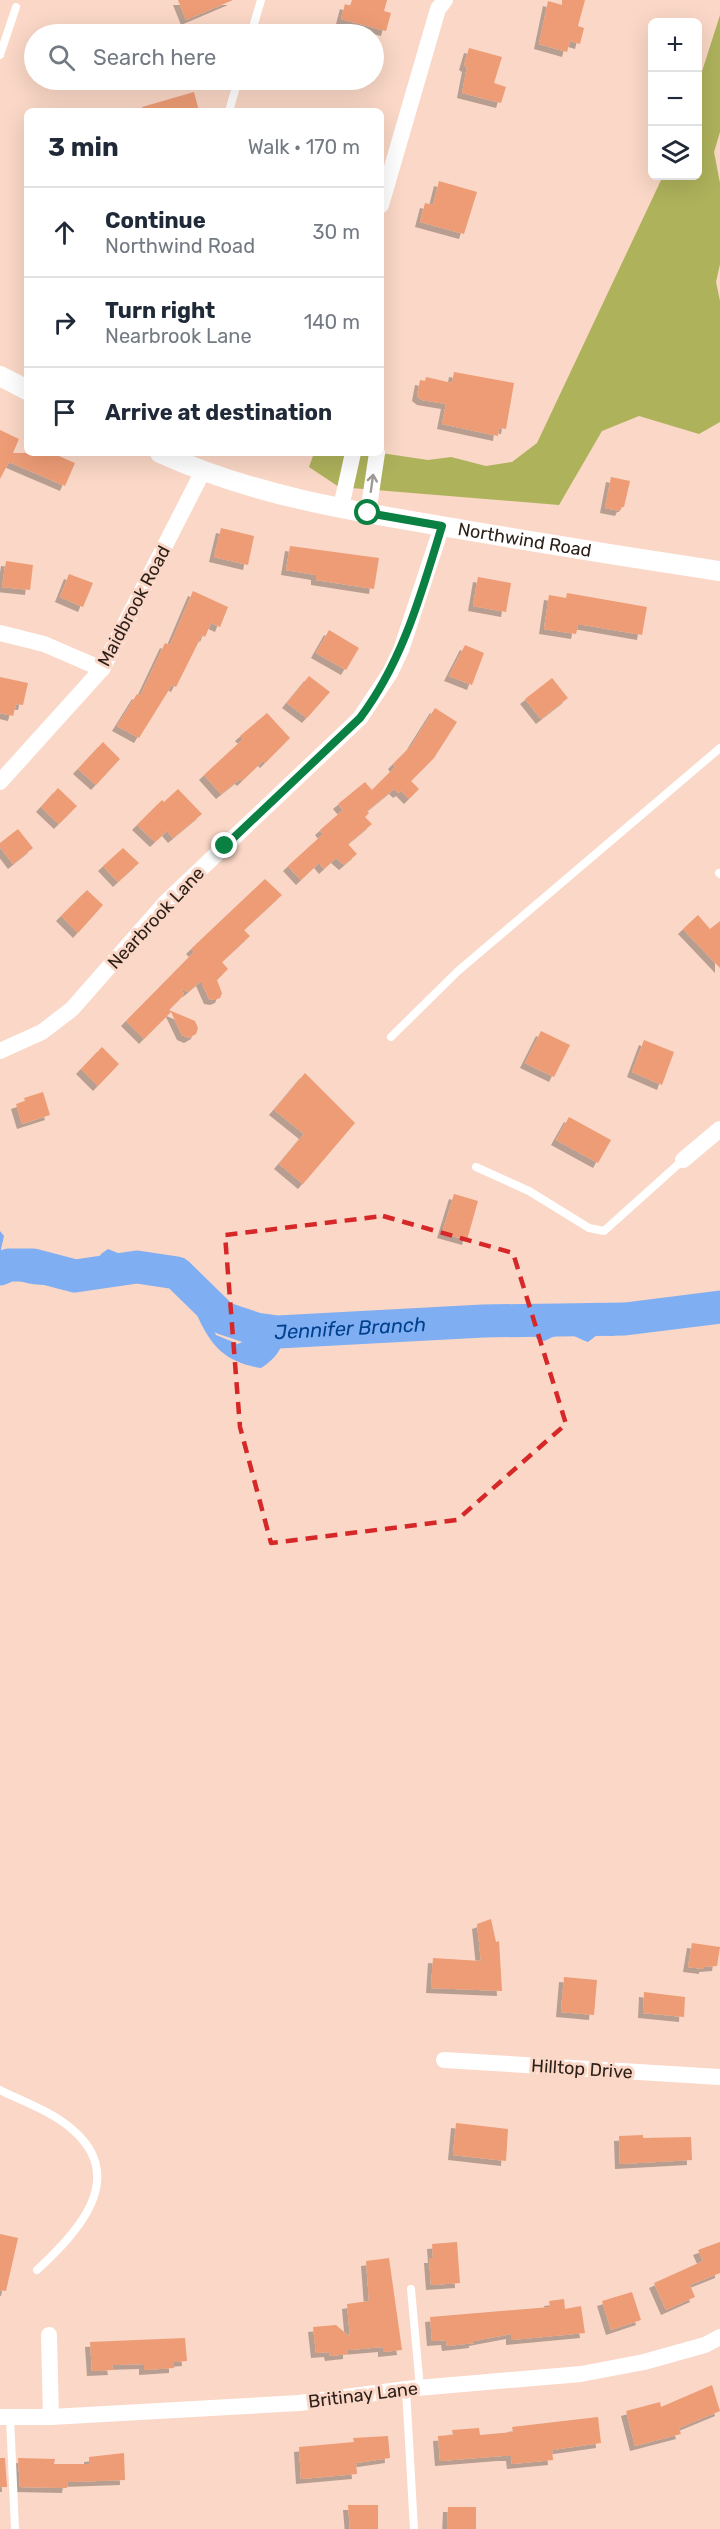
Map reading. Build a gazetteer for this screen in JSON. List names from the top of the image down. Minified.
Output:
{"streets":{"street":["Northwind Road","Maidbrook Road","Nearbrook Lane","Hilltop Drive","Britinay Lane"]},"crossings":[["Northwind Road","Maidbrook Road"],["Northwind Road","Nearbrook Lane"]],"water":["Jennifer Branch"],"page":{"map_buttons":["+","−"],"search":"Search here","heading":["3 min","Walk · 170 m"],"list":[["Continue","Northwind Road","30 m"],["Turn right","Nearbrook Lane","140 m"],"Arrive at destination"]}}
